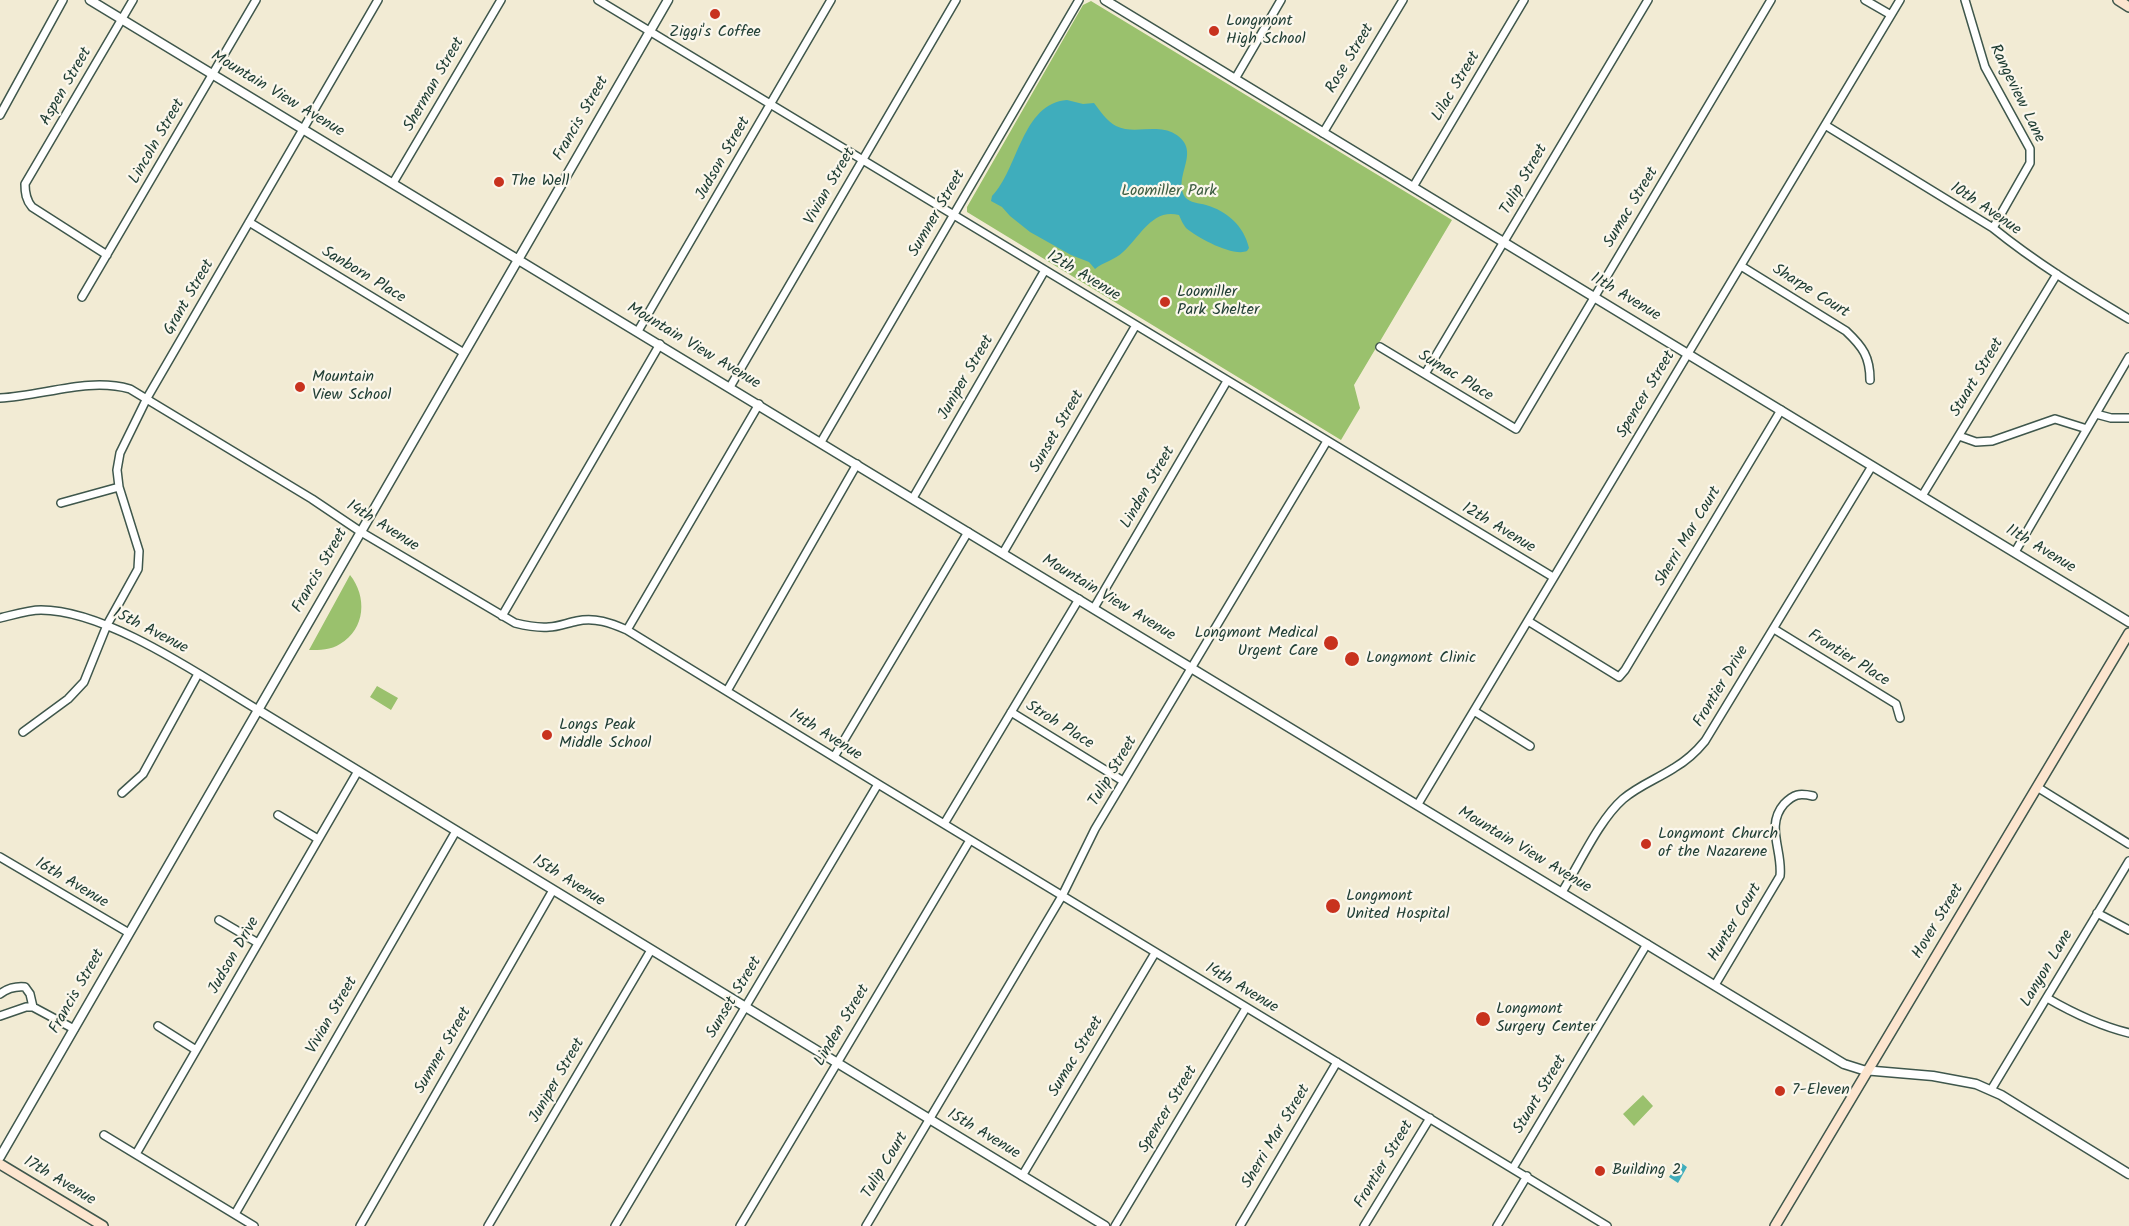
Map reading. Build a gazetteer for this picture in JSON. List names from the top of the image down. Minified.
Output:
{"streets":{"main road":["Hover Street","17th Avenue"],"street":["Rose Street","Sherman Street","Aspen Street","Lilac Street","Rangeview Lane","Mountain View Avenue","Francis Street","Lincoln Street","Judson Street","Tulip Street","Vivian Street","Sumac Street","10th Avenue","Sumner Street","Sanborn Place","12th Avenue","Sharpe Court","Grant Street","11th Avenue","Sumac Place","Juniper Street","Stuart Street","Spencer Street","Sunset Street","Linden Street","14th Avenue","Sherri Mar Court","15th Avenue","Frontier Place","Frontier Drive","Stroh Place","16th Avenue","Hunter Court","Judson Drive","Lanyon Lane","Sherri Mar Street","Frontier Street","Tulip Court"]},"crossings":[["Rose Street","11th Avenue"],["Sherman Street","Mountain View Avenue"],["Aspen Street","Mountain View Avenue"],["Aspen Street","Lincoln Street"],["Lilac Street","11th Avenue"],["Rangeview Lane","10th Avenue"],["Mountain View Avenue","Francis Street"],["Mountain View Avenue","Lincoln Street"],["Mountain View Avenue","Judson Street"],["Mountain View Avenue","Tulip Street"],["Mountain View Avenue","Vivian Street"],["Mountain View Avenue","Sumner Street"],["Mountain View Avenue","Grant Street"],["Mountain View Avenue","Juniper Street"],["Mountain View Avenue","Stuart Street"],["Mountain View Avenue","Spencer Street"],["Mountain View Avenue","Sunset Street"],["Mountain View Avenue","Linden Street"],["Mountain View Avenue","Frontier Drive"],["Mountain View Avenue","Hover Street"],["Mountain View Avenue","Hunter Court"],["Mountain View Avenue","Lanyon Lane"],["Francis Street","Sanborn Place"],["Francis Street","12th Avenue"],["Francis Street","14th Avenue"],["Francis Street","15th Avenue"],["Francis Street","16th Avenue"],["Judson Street","12th Avenue"],["Tulip Street","12th Avenue"],["Tulip Street","11th Avenue"],["Tulip Street","Sumac Place"],["Tulip Street","14th Avenue"],["Tulip Street","15th Avenue"],["Tulip Street","Stroh Place"],["Tulip Street","Tulip Court"],["Vivian Street","12th Avenue"],["Vivian Street","15th Avenue"],["Sumac Street","11th Avenue"],["Sumac Street","Sumac Place"],["Sumac Street","14th Avenue"],["Sumac Street","15th Avenue"],["10th Avenue","Stuart Street"],["10th Avenue","Spencer Street"],["Sumner Street","12th Avenue"],["Sumner Street","15th Avenue"],["Sanborn Place","Grant Street"],["12th Avenue","Juniper Street"],["12th Avenue","Spencer Street"],["12th Avenue","Sunset Street"],["12th Avenue","Linden Street"],["Sharpe Court","Spencer Street"],["Grant Street","14th Avenue"],["Grant Street","15th Avenue"],["11th Avenue","Stuart Street"],["11th Avenue","Spencer Street"],["11th Avenue","Sherri Mar Court"],["11th Avenue","Frontier Drive"],["Juniper Street","15th Avenue"],["Stuart Street","14th Avenue"],["Spencer Street","14th Avenue"],["Spencer Street","Sherri Mar Court"],["Sunset Street","14th Avenue"],["Sunset Street","15th Avenue"],["Linden Street","14th Avenue"],["Linden Street","15th Avenue"],["14th Avenue","Sherri Mar Street"],["14th Avenue","Frontier Street"],["15th Avenue","Judson Drive"],["15th Avenue","Tulip Court"],["Frontier Place","Frontier Drive"]],"parks":["Loomiller Park"],"places":["Ziggi's Coffee","Longmont High School","The Well","Loomiller Park Shelter","Mountain View School","Longmont Medical Urgent Care","Longmont Clinic","Longs Peak Middle School","Longmont Church of the Nazarene","Longmont United Hospital","Longmont Surgery Center","7-Eleven","Building 2"]}
